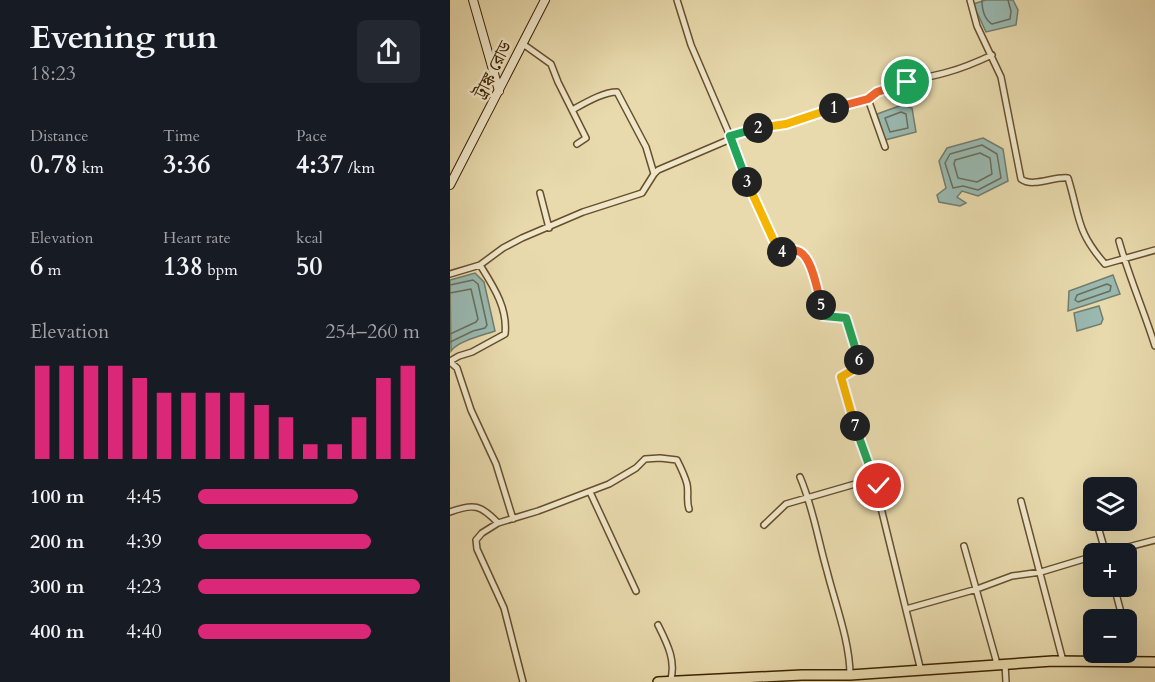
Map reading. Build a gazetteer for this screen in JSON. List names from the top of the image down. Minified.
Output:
{"streets":{"main road":["ট্রাঙ্ক রোড"]},"page":{"heading":["Evening run","18:23"],"pins":["1","2","3","4","5","6","7"],"stats":[["Distance","0.78 km"],["Time","3:36"],["Pace","4:37 /km"],["Elevation","6 m"],["Heart rate","138 bpm"],["kcal","50"]],"chart":["Elevation","254–260 m"],"list":[{"name":"100 m","note":"4:45"},{"name":"200 m","note":"4:39"},{"name":"300 m","note":"4:23"},{"name":"400 m","note":"4:40"}],"map_buttons":["+","−"]}}
